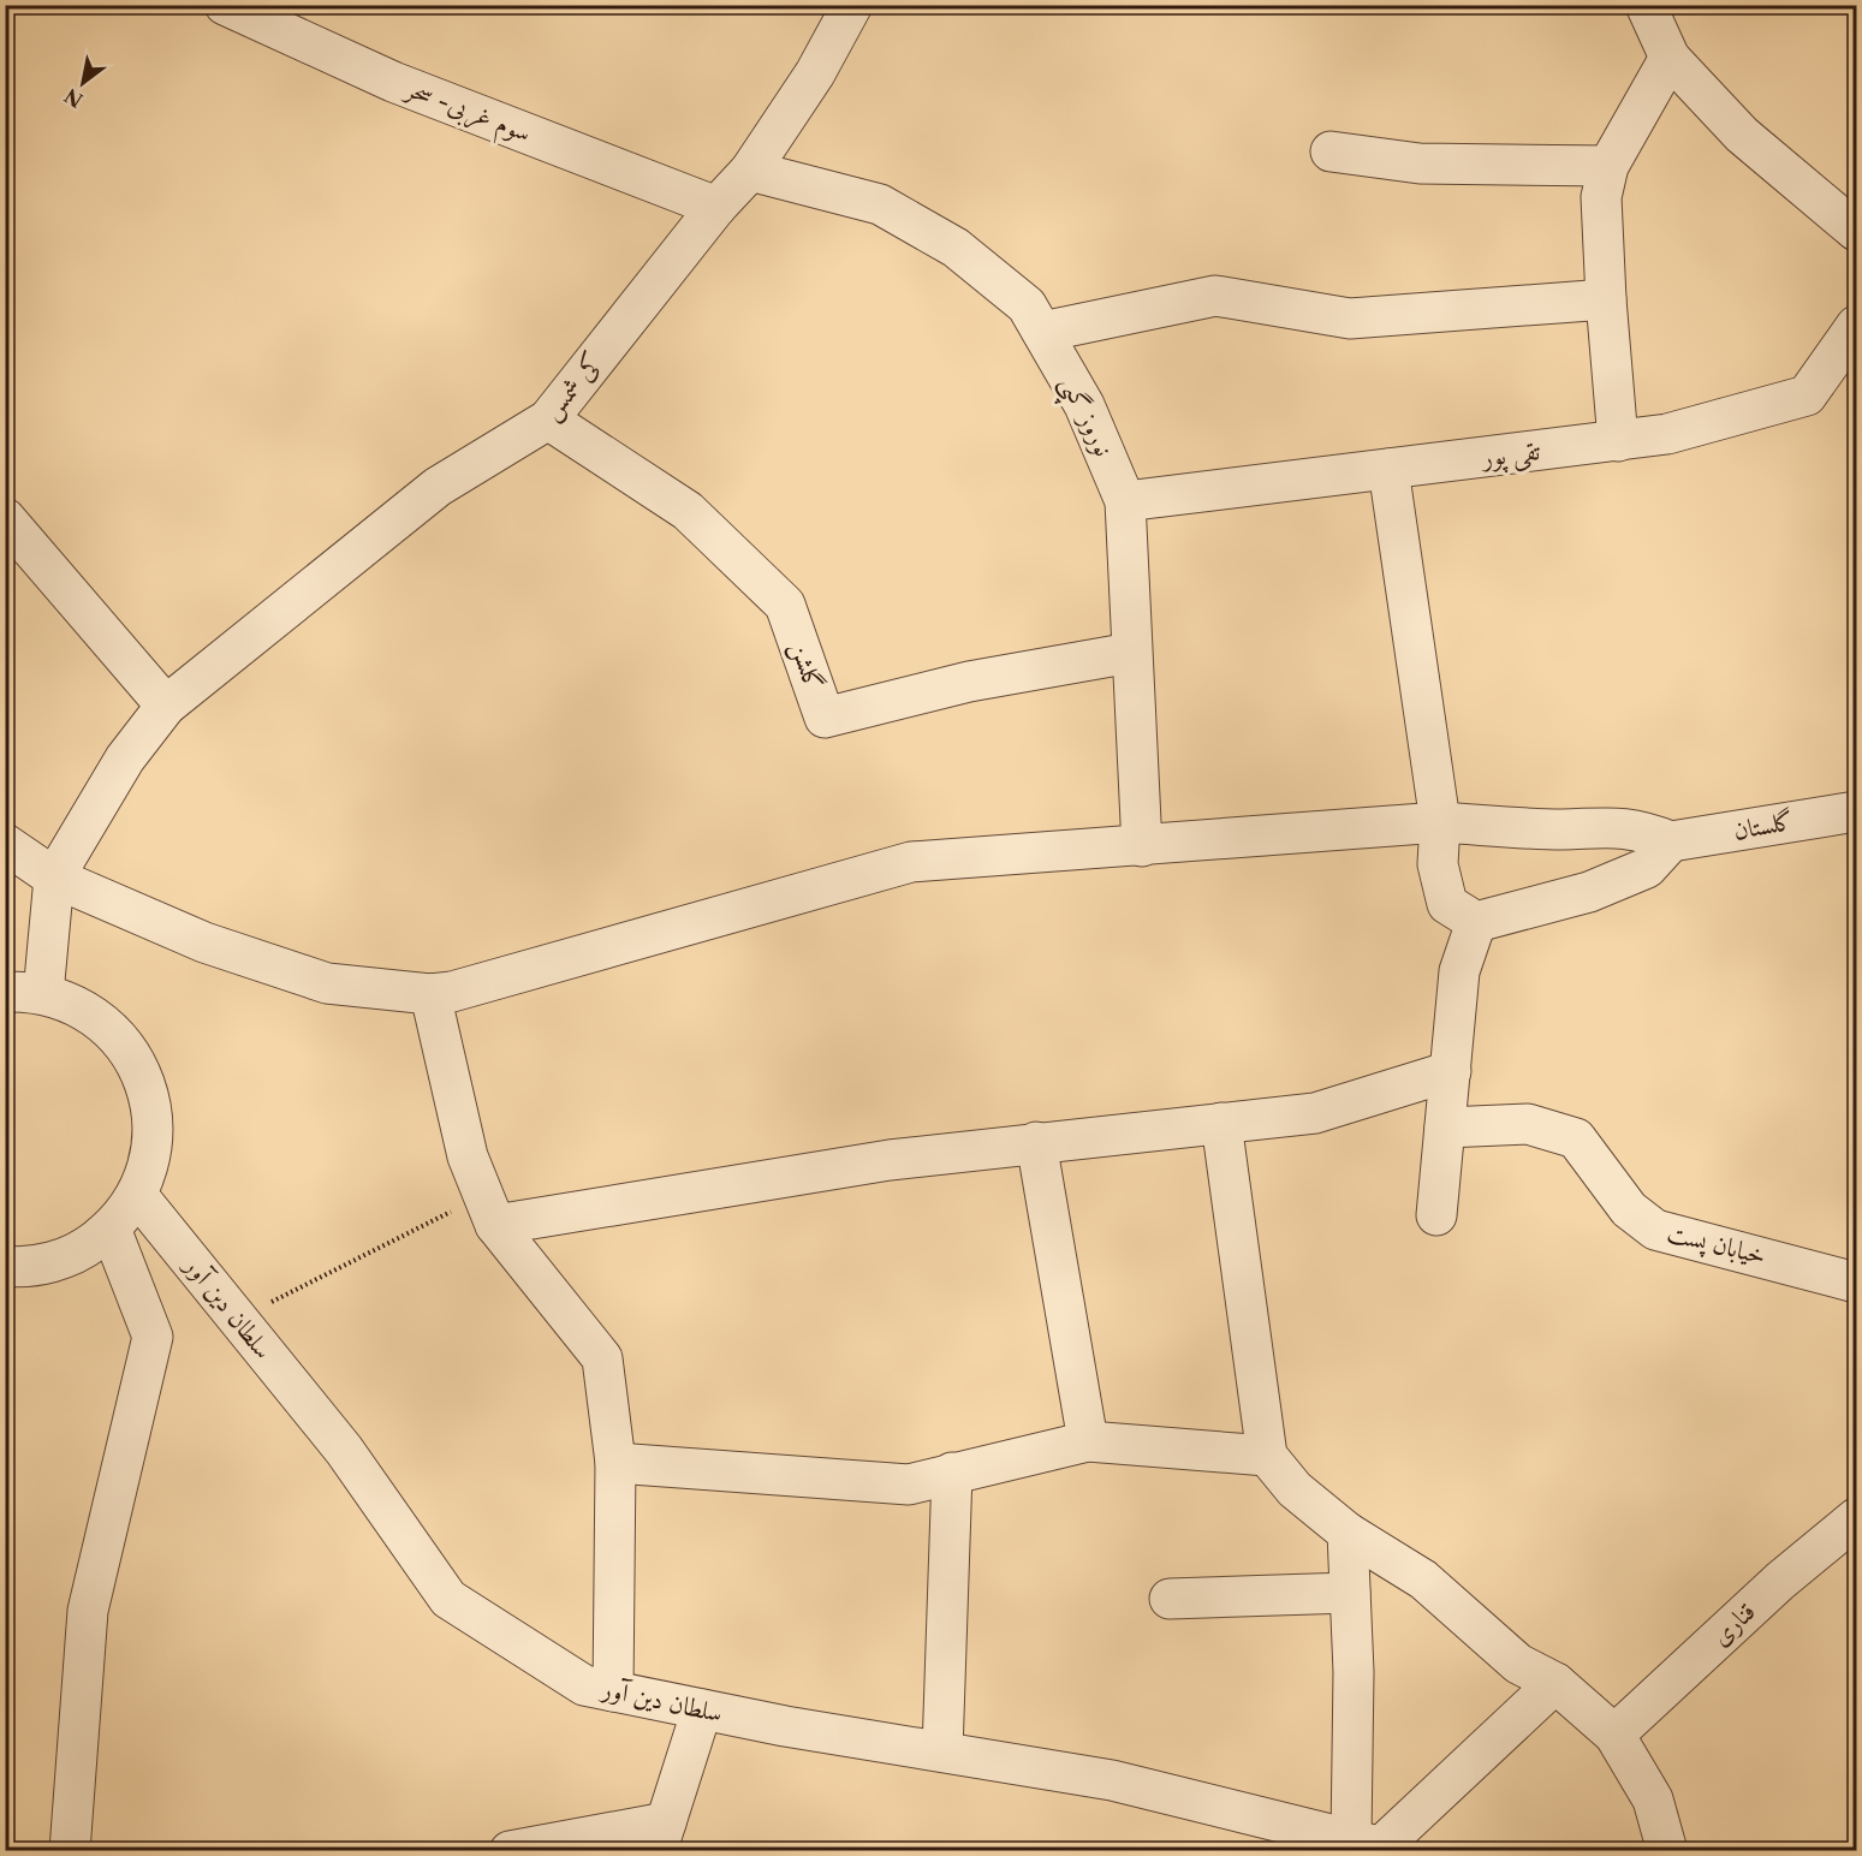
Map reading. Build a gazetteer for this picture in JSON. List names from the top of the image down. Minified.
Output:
{"streets":{"street":["سوم غربی- سحر","کی شمس","نوروز گپی","تقی پور","گلشن","گلستان","خیابان پست","سلطان دین آور","قناری"]},"crossings":[["سوم غربی- سحر","کی شمس"],["کی شمس","نوروز گپی"],["کی شمس","گلشن"],["نوروز گپی","تقی پور"],["نوروز گپی","گلشن"]],"north":"bottom left"}
